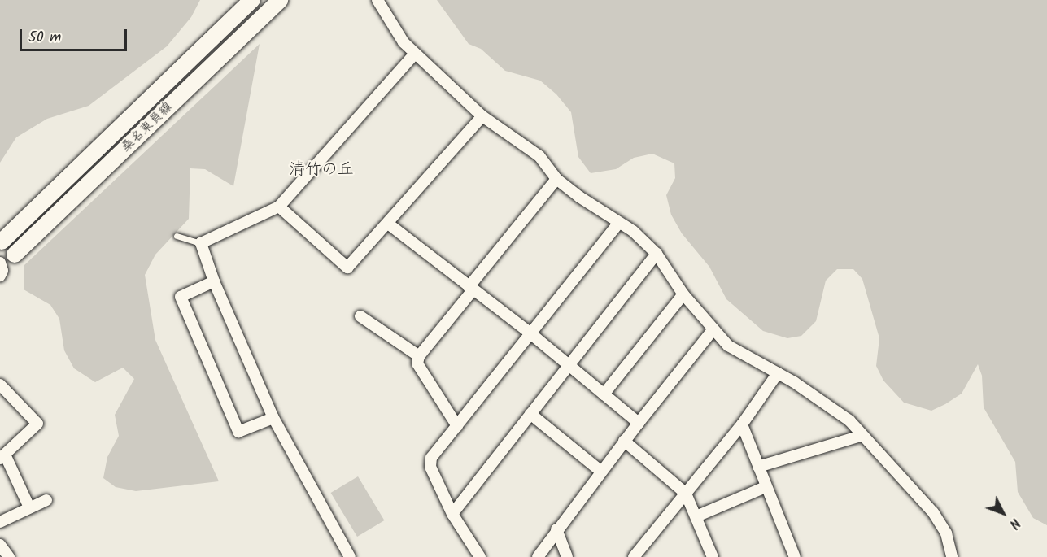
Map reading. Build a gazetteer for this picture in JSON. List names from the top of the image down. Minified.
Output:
{"streets":{"main road":["桑名東員線"]},"districts":["清竹の丘"],"scale_bar":"50 m","north":"bottom right"}
